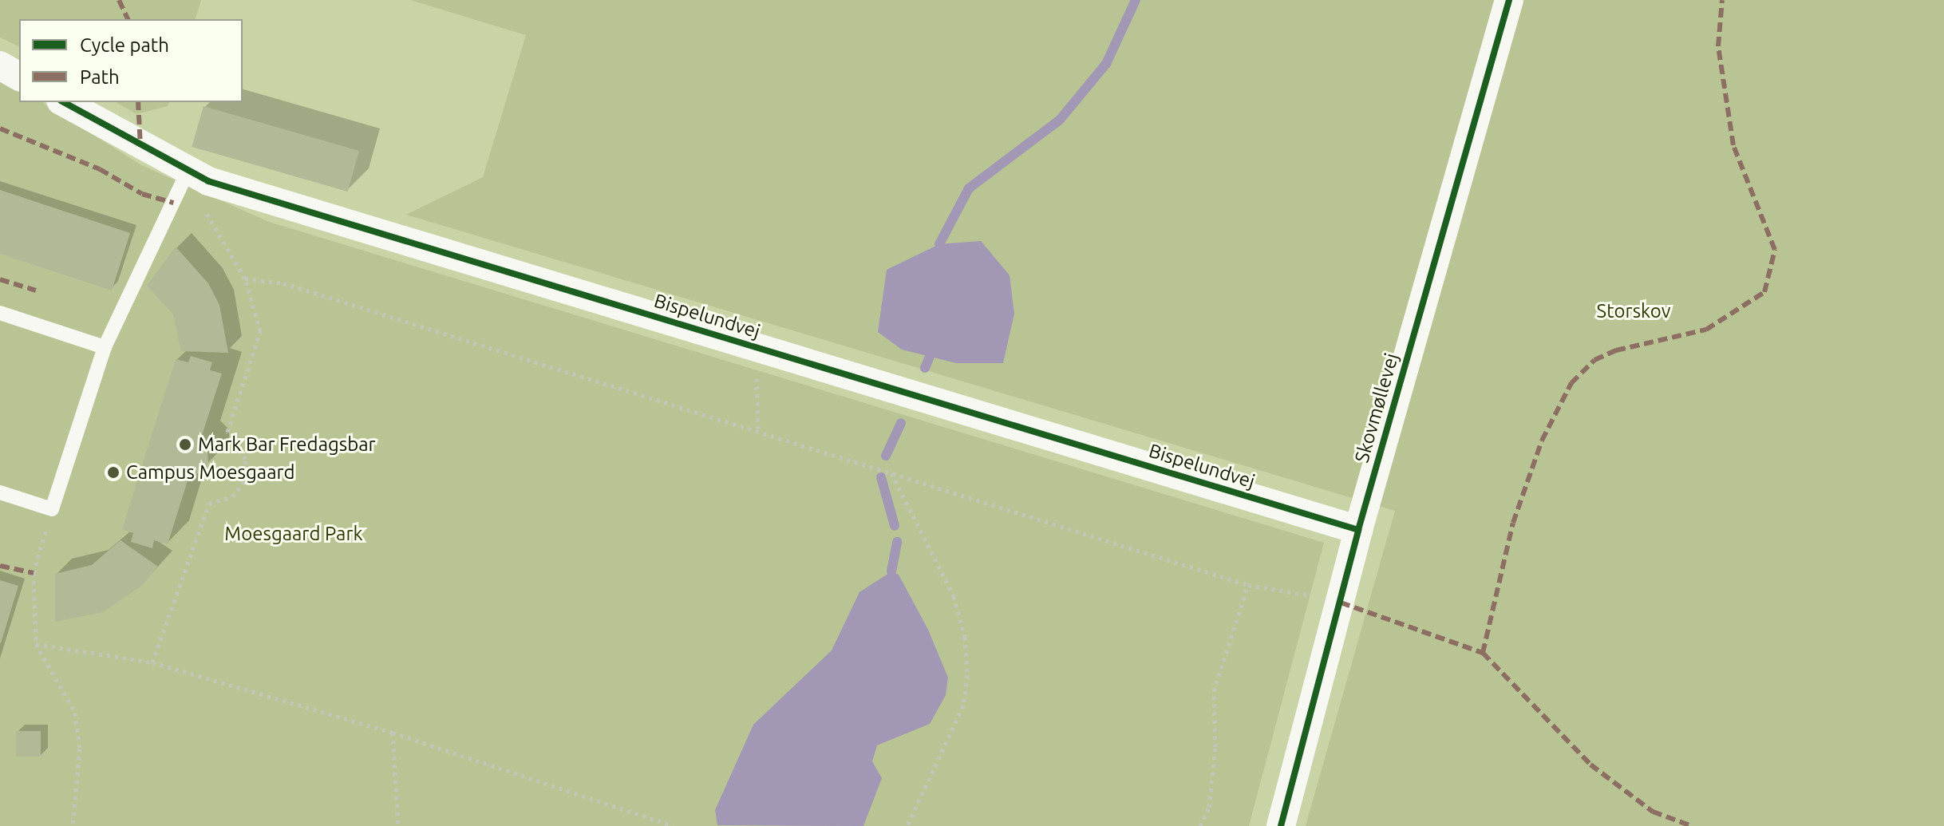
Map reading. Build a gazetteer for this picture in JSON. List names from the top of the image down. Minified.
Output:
{"streets":{"street":["Bispelundvej","Skovmøllevej"]},"crossings":[["Bispelundvej","Skovmøllevej"]],"parks":["Storskov","Moesgaard Park"],"places":["Mark Bar Fredagsbar","Campus Moesgaard"],"legend":["Cycle path","Path"]}
